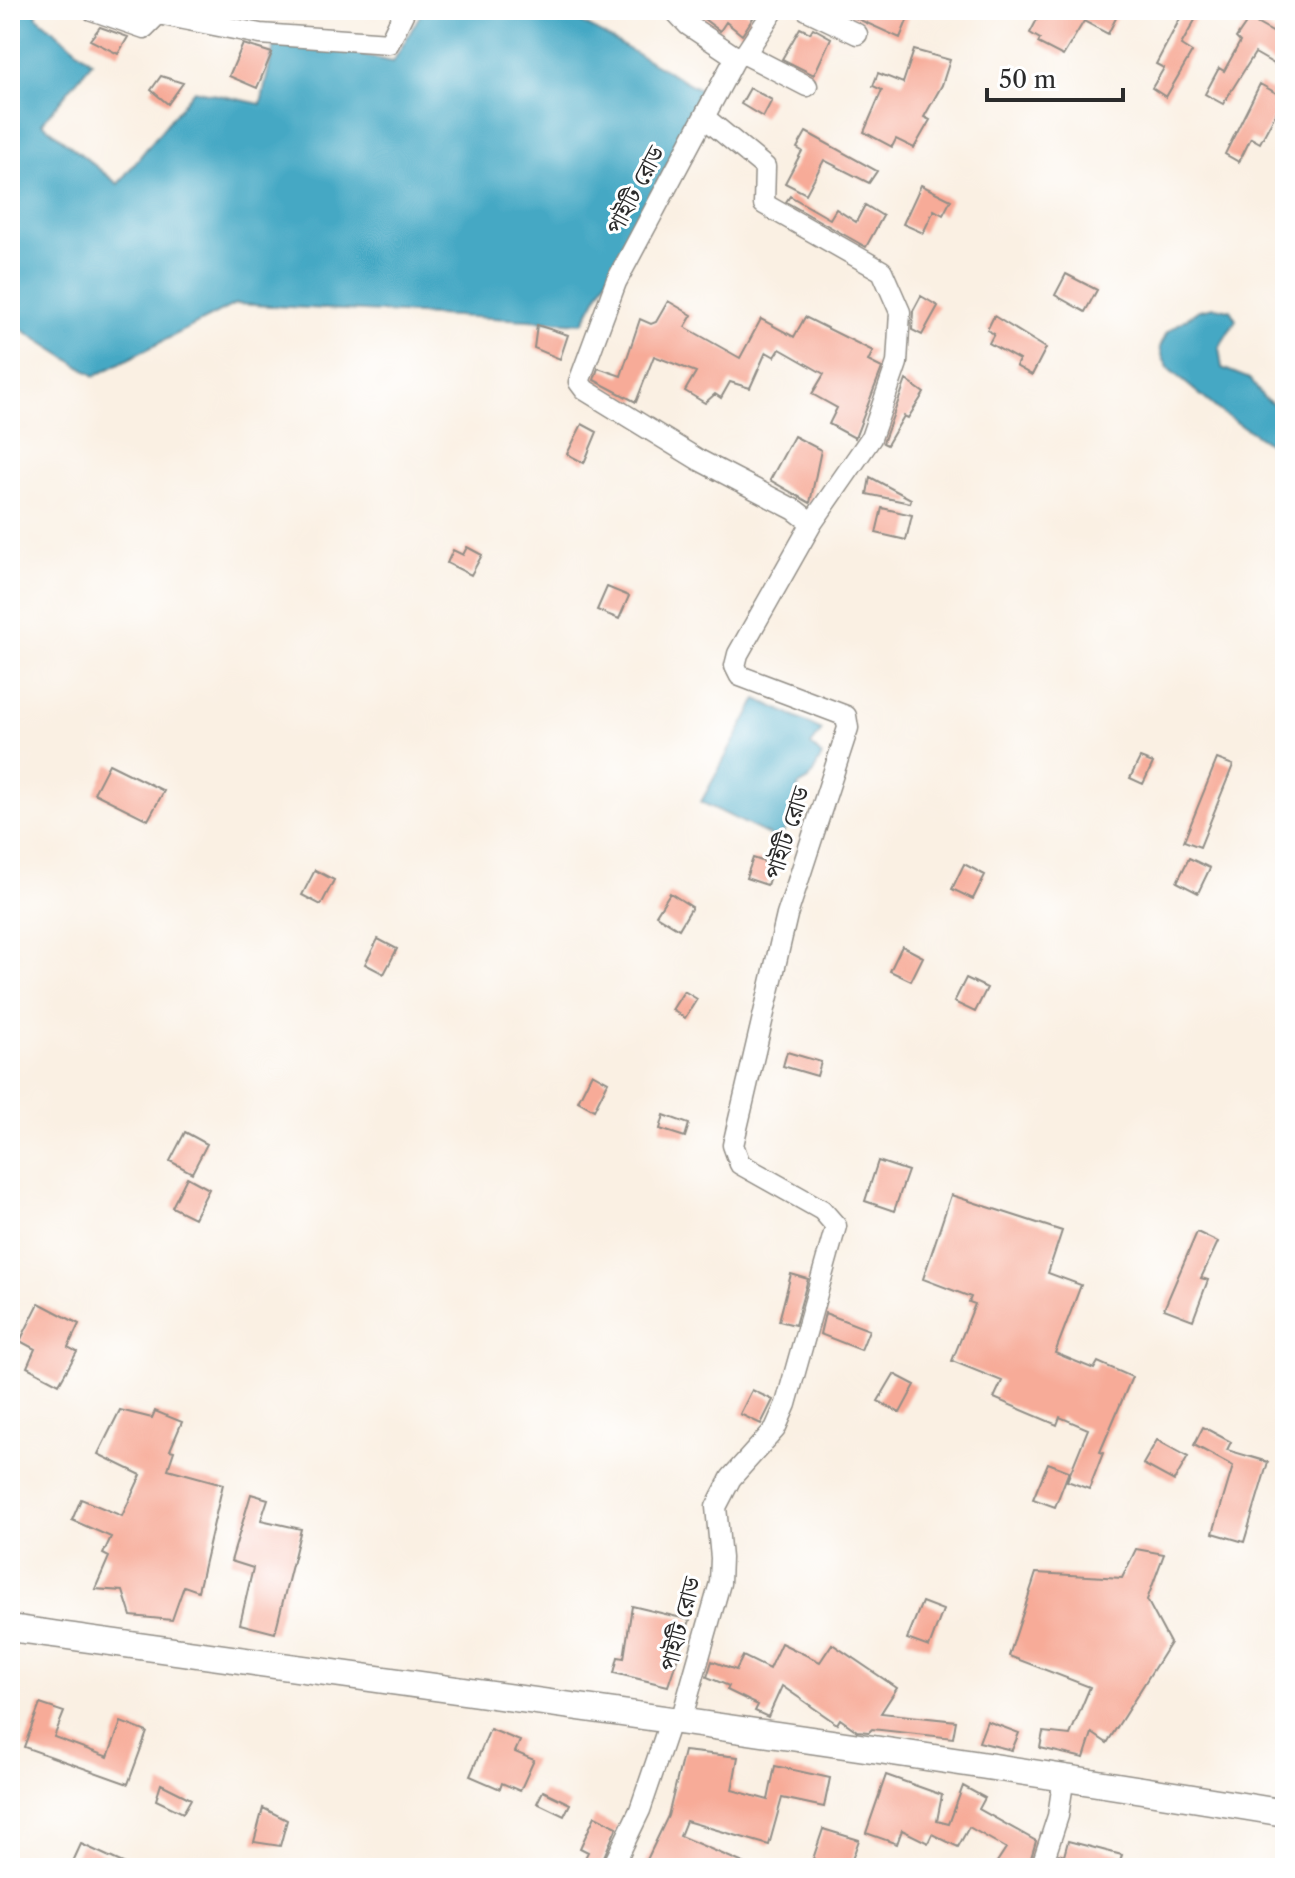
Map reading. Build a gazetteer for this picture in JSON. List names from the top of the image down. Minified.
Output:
{"streets":{"street":["পাইটি রোড"]},"scale_bar":"50 m"}
